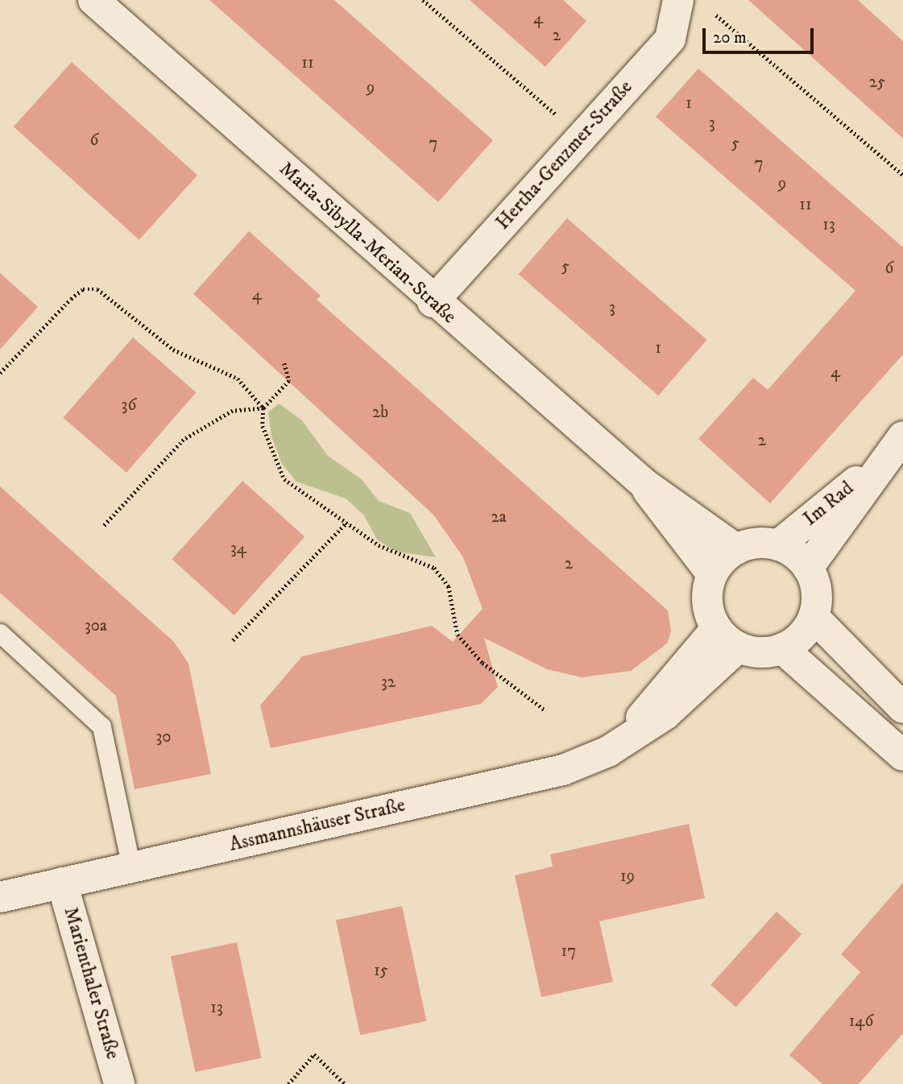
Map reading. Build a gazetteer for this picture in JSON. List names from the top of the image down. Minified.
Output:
{"streets":{"street":["Hertha-Genzmer-Straße","Maria-Sibylla-Merian-Straße","Im Rad","Assmannshäuser Straße","Marienthaler Straße"]},"crossings":[["Hertha-Genzmer-Straße","Maria-Sibylla-Merian-Straße"],["Maria-Sibylla-Merian-Straße","Im Rad"],["Maria-Sibylla-Merian-Straße","Assmannshäuser Straße"],["Im Rad","Assmannshäuser Straße"],["Assmannshäuser Straße","Marienthaler Straße"]],"house_numbers":["4","2","11","25","9","1","3","6","7","5","7","9","11","13","5","6","4","3","1","4","36","2b","2","2a","34","2","30a","32","30","19","17","15","13","146"],"scale_bar":"20 m"}
